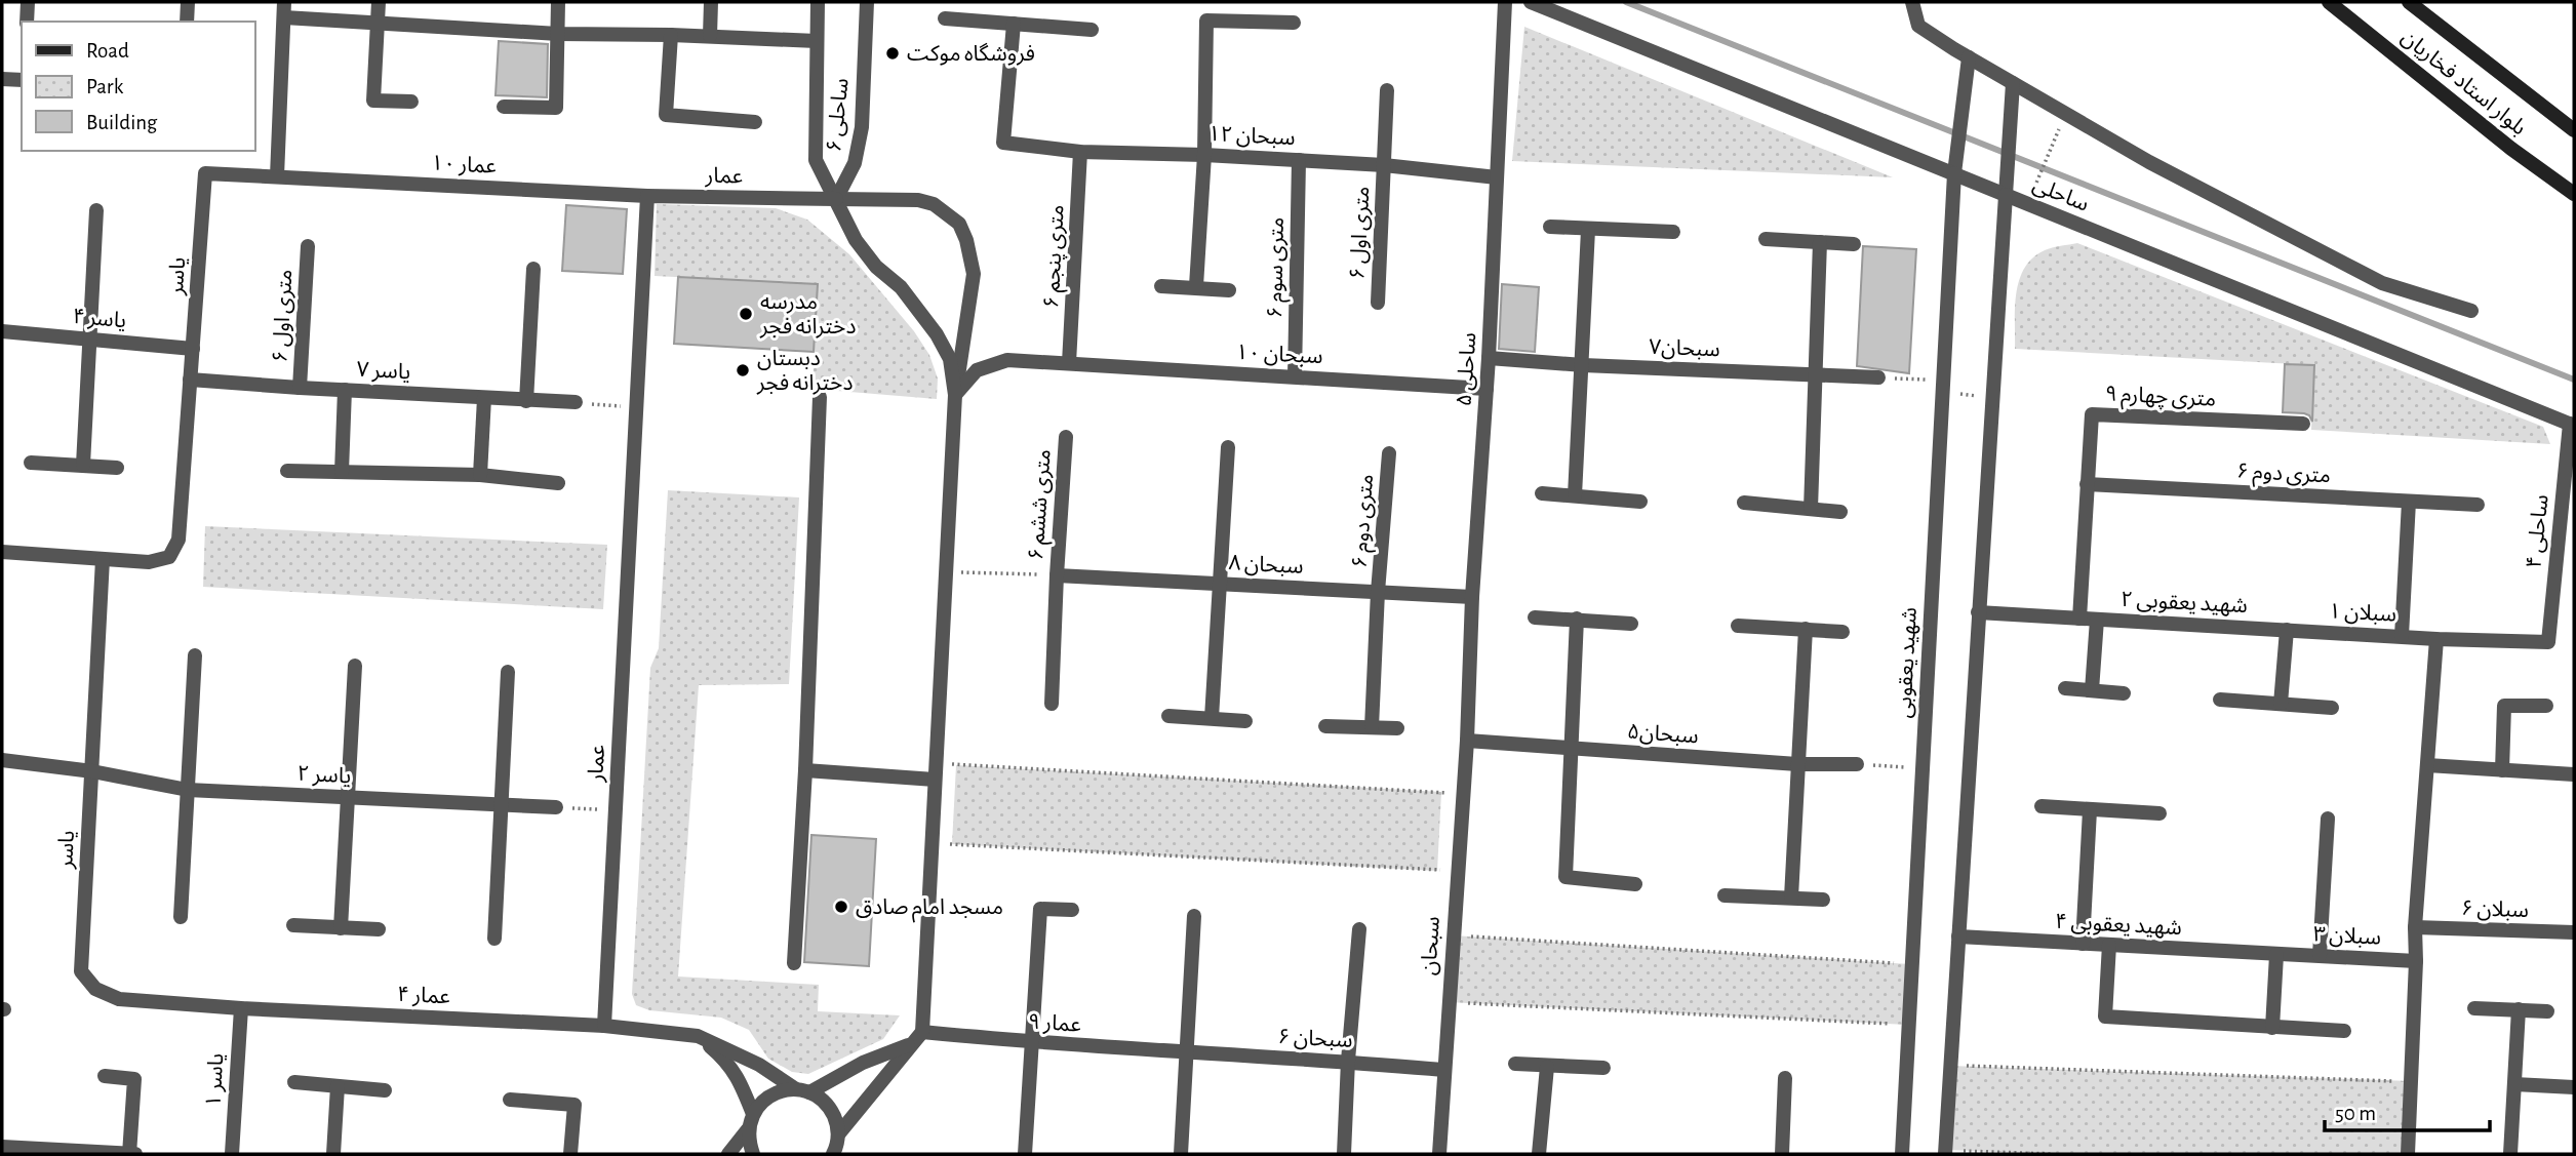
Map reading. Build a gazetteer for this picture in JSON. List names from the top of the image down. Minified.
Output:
{"streets":{"main road":["بلوار استاد فخاریان"],"street":["ساحلی ۶","سبحان ۱۲","عمار ۱۰","عمار","ساحلی","۶ متری اول","۶ متری پنجم","۶ متری سوم","یاسر","یاسر ۴","سبحان۷","سبحان ۱۰","ساحلی ۵","یاسر ۷","۹ متری چهارم","۶ متری دوم","۶ متری ششم","ساحلی ۴","سبحان ۸","شهید یعقوبی ۲","سبلان ۱","شهید یعقوبی","سبحان۵","یاسر ۲","سبلان ۶","شهید یعقوبی ۴","سبلان ۳","سبحان","عمار ۴","عمار ۹","سبحان ۶","یاسر ۱"]},"crossings":[["ساحلی ۶","عمار"],["سبحان ۱۲","۶ متری اول"],["سبحان ۱۲","۶ متری پنجم"],["سبحان ۱۲","۶ متری سوم"],["سبحان ۱۲","ساحلی ۵"],["عمار ۱۰","عمار"],["عمار ۱۰","یاسر"],["عمار","سبحان ۱۰"],["عمار","عمار ۴"],["ساحلی","ساحلی ۴"],["ساحلی","شهید یعقوبی"],["۶ متری اول","یاسر ۷"],["۶ متری پنجم","سبحان ۱۰"],["۶ متری سوم","سبحان ۱۰"],["یاسر","یاسر ۴"],["یاسر","یاسر ۷"],["یاسر","یاسر ۲"],["یاسر","عمار ۴"],["یاسر","یاسر ۱"],["سبحان۷","ساحلی ۵"],["سبحان ۱۰","ساحلی ۵"],["ساحلی ۵","سبحان ۸"],["ساحلی ۵","سبحان۵"],["ساحلی ۵","سبحان"],["۹ متری چهارم","۶ متری دوم"],["۹ متری چهارم","شهید یعقوبی ۲"],["۶ متری دوم","سبحان ۸"],["۶ متری ششم","سبحان ۸"],["ساحلی ۴","سبلان ۱"],["شهید یعقوبی ۲","سبلان ۱"],["سبحان۵","سبحان"],["شهید یعقوبی ۴","سبلان ۳"],["سبحان","سبحان ۶"],["عمار ۴","یاسر ۱"],["عمار ۹","سبحان ۶"]],"places":["فروشگاه موکت","مدرسه دخترانه فجر","دبستان دخترانه فجر","مسجد امام صادق"],"legend":["Road","Park","Building"],"scale_bar":"50 m"}
